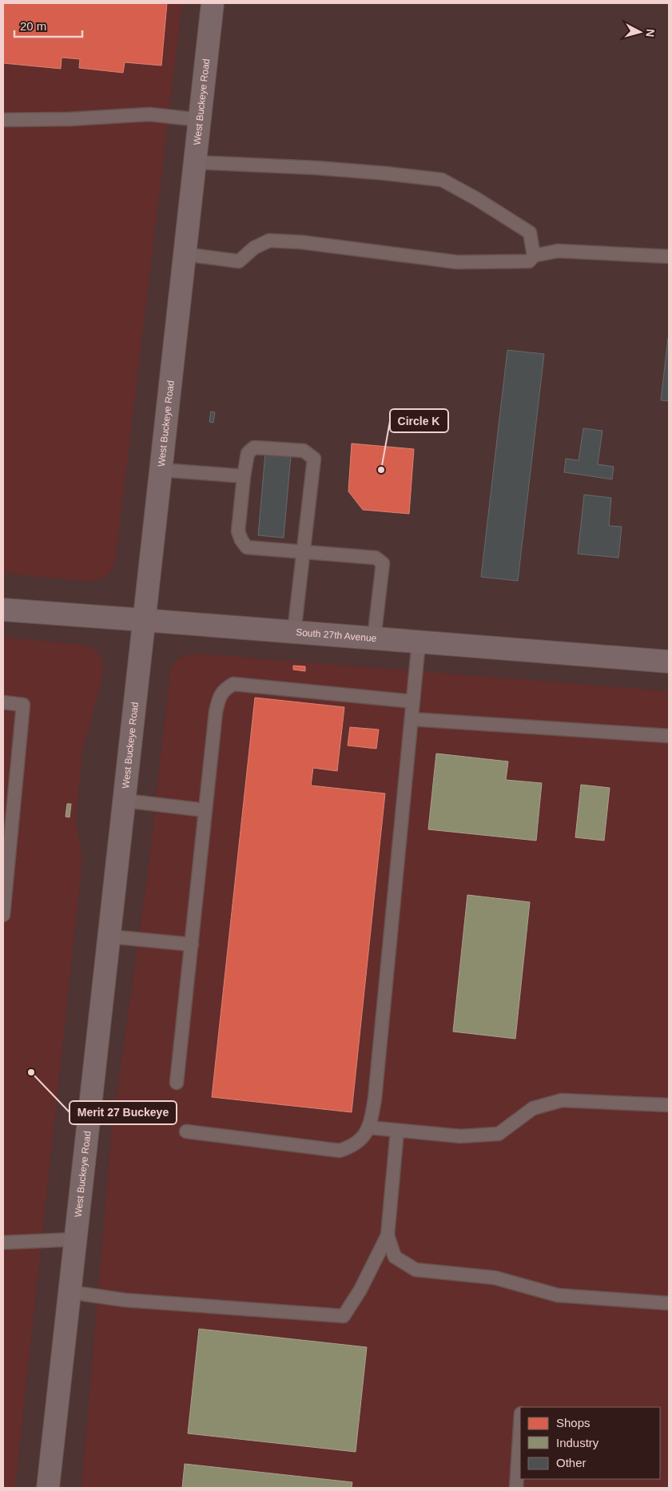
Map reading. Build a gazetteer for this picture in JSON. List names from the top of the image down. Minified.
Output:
{"streets":{"main road":["West Buckeye Road","South 27th Avenue"]},"crossings":[["West Buckeye Road","South 27th Avenue"]],"places":["Circle K","Merit 27 Buckeye"],"legend":["Shops","Industry","Other"],"scale_bar":"20 m","north":"right"}
